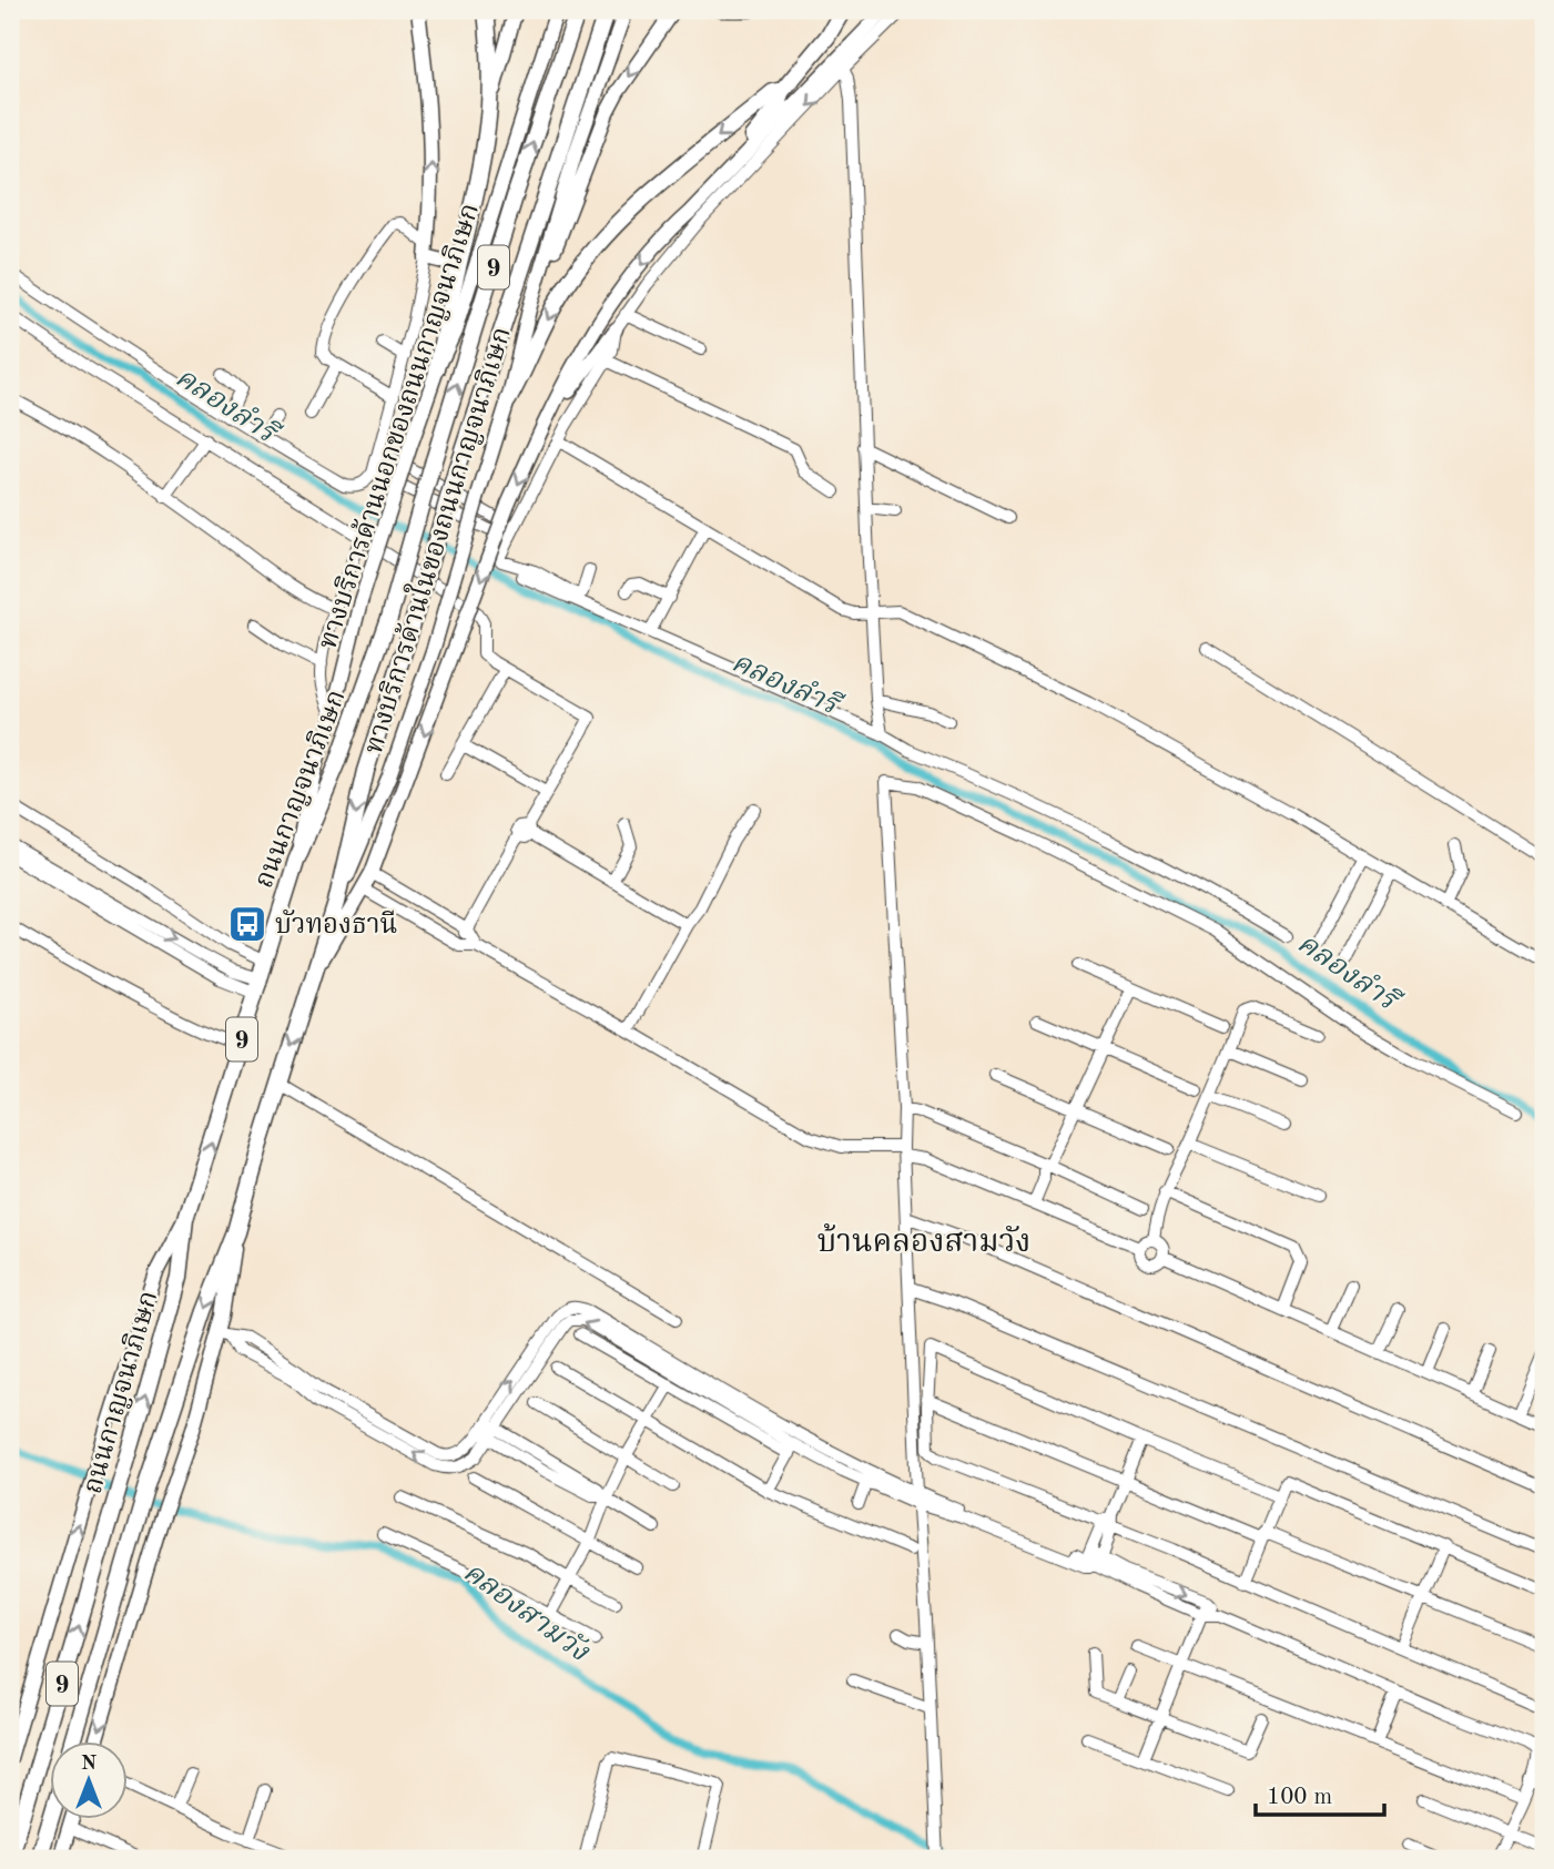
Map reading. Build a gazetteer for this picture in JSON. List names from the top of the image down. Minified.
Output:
{"streets":{"highway":["9","ถนนกาญจนาภิเษก"],"main road":["ทางบริการด้านนอกของถนนกาญจนาภิเษก","ทางบริการด้านในของถนนกาญจนาภิเษก"]},"crossings":[["ทางบริการด้านนอกของถนนกาญจนาภิเษก","ถนนกาญจนาภิเษก"],["ทางบริการด้านในของถนนกาญจนาภิเษก","ถนนกาญจนาภิเษก"]],"districts":["บ้านคลองสามวัง"],"water":["คลองลำรี","คลองสามวัง"],"places":{"bus stop":["บัวทองธานี"]},"scale_bar":"100 m","north":"top"}
